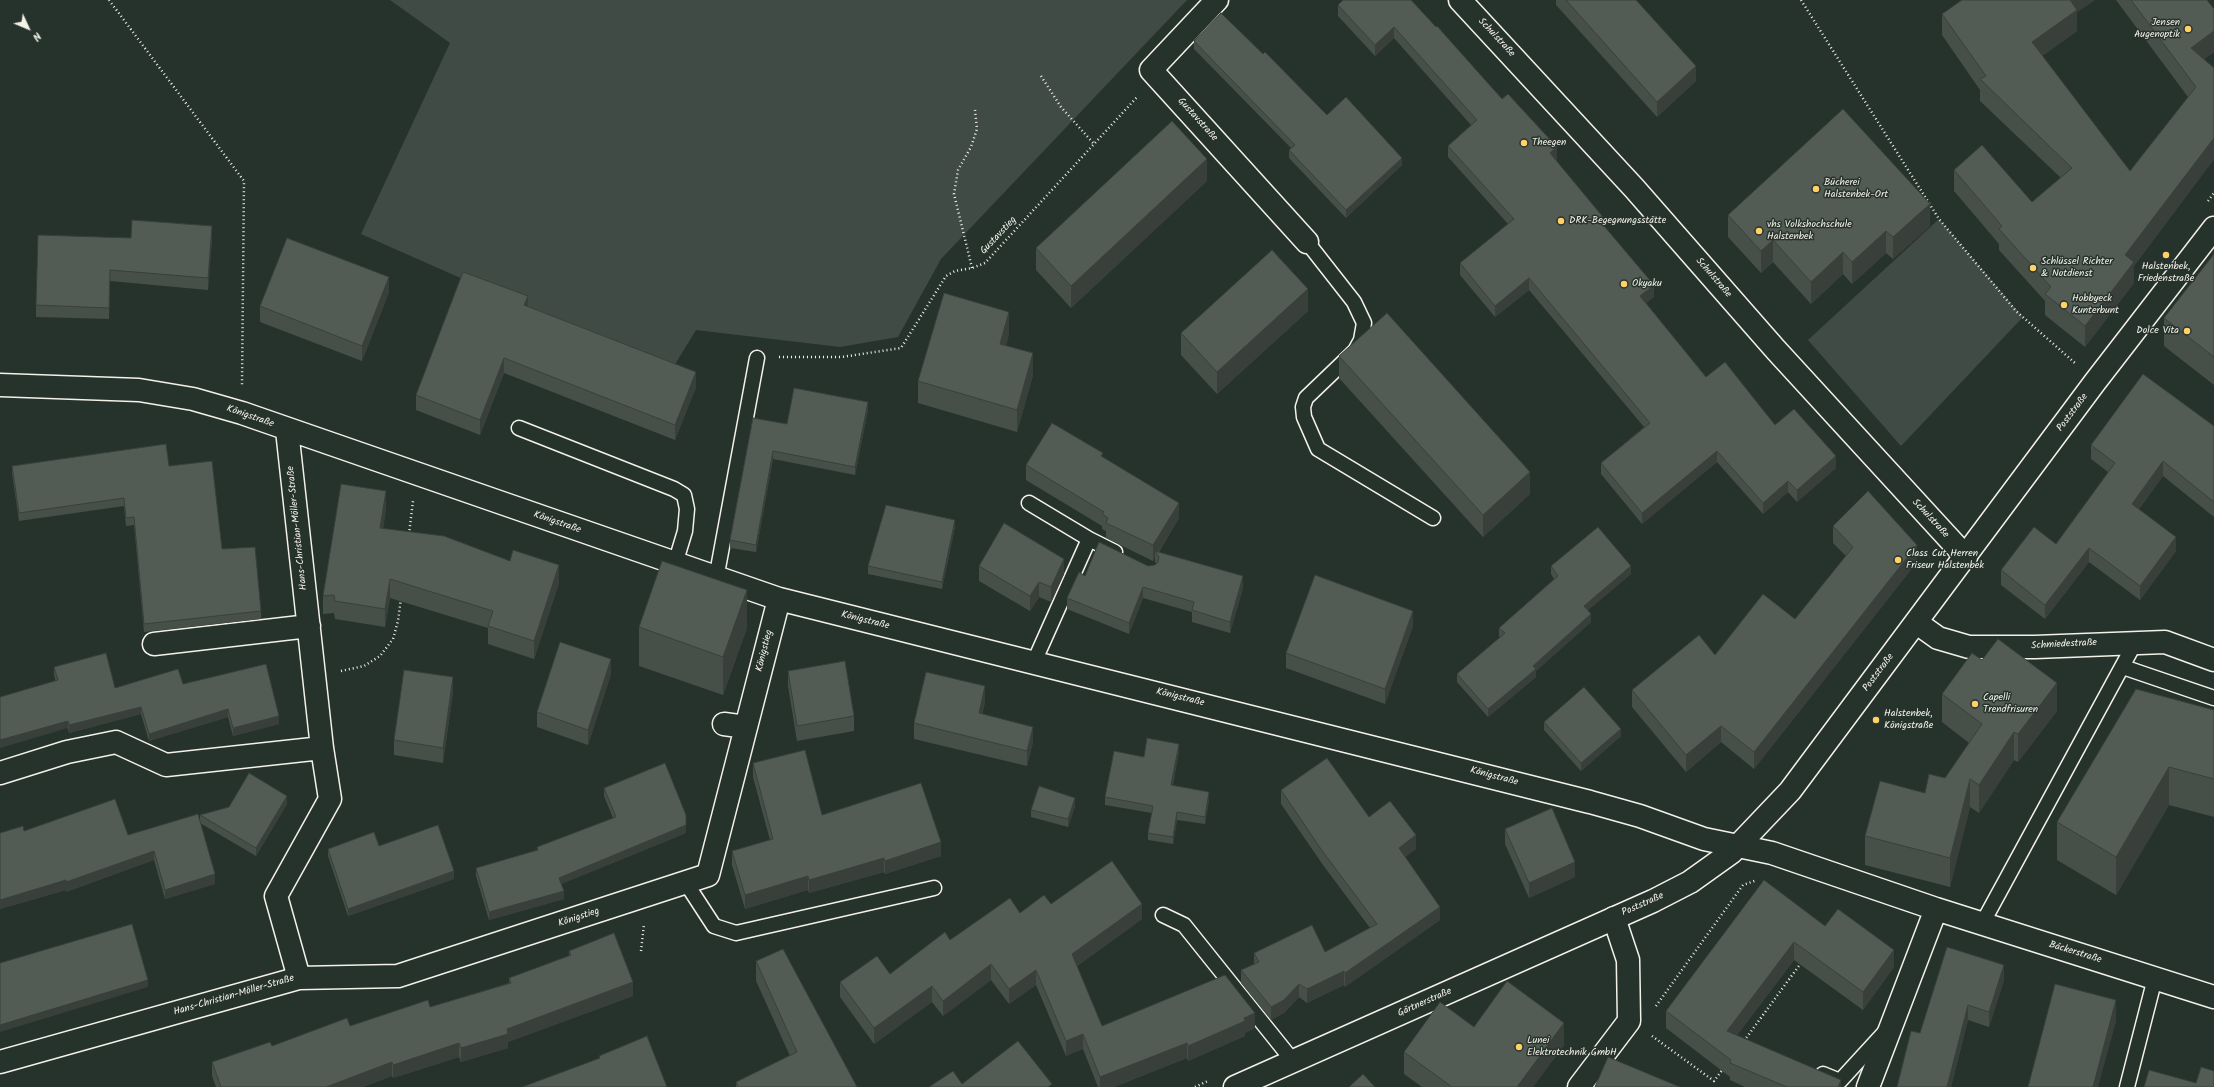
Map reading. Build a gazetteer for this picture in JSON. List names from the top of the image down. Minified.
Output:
{"streets":{"street":["Schulstraße","Gustavstraße","Poststraße","Königstraße","Hans-Christian-Möller-Straße","Schmiedestraße","Königstieg","Bäckerstraße","Gärtnerstraße"],"path":["Gustavstieg"]},"crossings":[["Schulstraße","Poststraße"],["Gustavstraße","Gustavstieg"],["Poststraße","Königstraße"],["Poststraße","Schmiedestraße"],["Poststraße","Bäckerstraße"],["Poststraße","Gärtnerstraße"],["Königstraße","Hans-Christian-Möller-Straße"],["Königstraße","Königstieg"],["Königstraße","Bäckerstraße"],["Hans-Christian-Möller-Straße","Königstieg"]],"places":["Jensen Augenoptik","Theegen","Bücherei Halstenbek-Ort","DRK-Begegnungsstätte","vhs Volkshochschule Halstenbek","Halstenbek, Friedenstraße","Schlüssel Richter & Notdienst","Okyaku","Hobbyeck Kunterbunt","Dolce Vita","Class Cut Herren Friseur Halstenbek","Capelli Trendfrisuren","Halstenbek, Königstraße","Lunei Elektrotechnik GmbH"],"north":"bottom right"}
